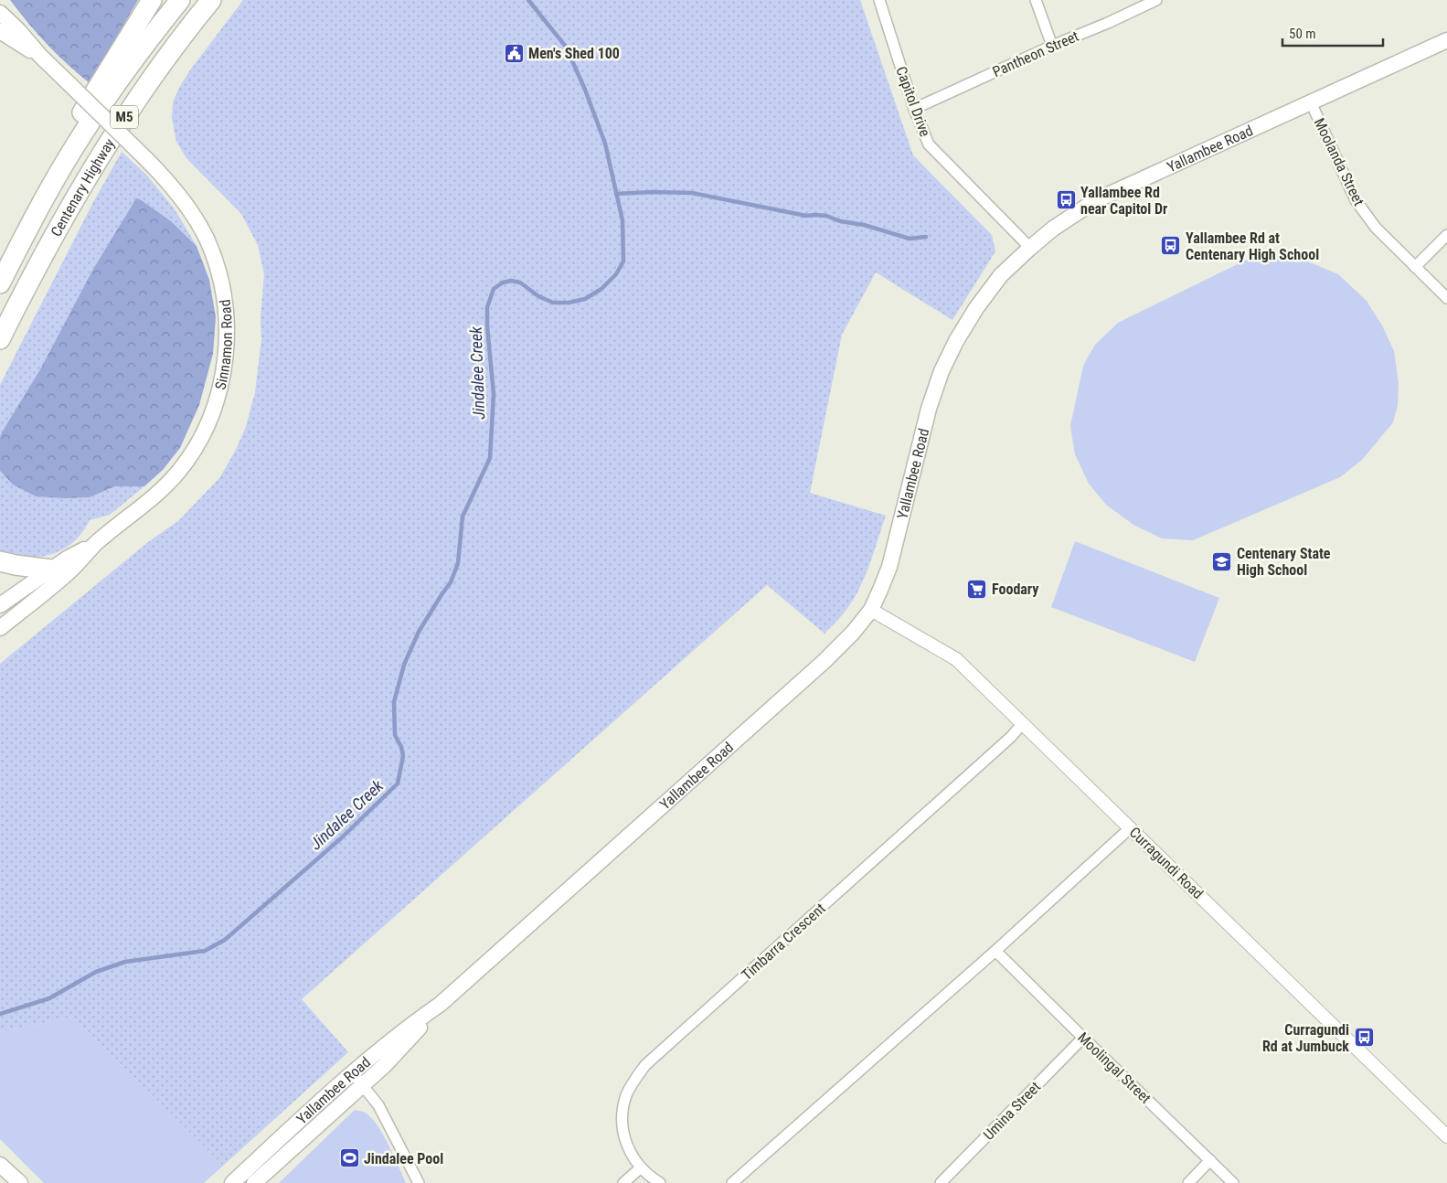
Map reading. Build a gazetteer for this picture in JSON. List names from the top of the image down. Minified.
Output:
{"streets":{"highway":["M5","Centenary Highway"],"main road":["Yallambee Road","Sinnamon Road"],"street":["Pantheon Street","Capitol Drive","Moolanda Street","Curragundi Road","Timbarra Crescent","Moolingal Street","Umina Street"]},"crossings":[["Pantheon Street","Capitol Drive"],["Capitol Drive","Yallambee Road"],["Yallambee Road","Moolanda Street"],["Yallambee Road","Curragundi Road"],["Curragundi Road","Timbarra Crescent"],["Moolingal Street","Umina Street"]],"water":["Jindalee Creek"],"places":{"public building":["Men's Shed 100"],"bus stop":["Yallambee Rd near Capitol Dr","Yallambee Rd at Centenary High School","Curragundi Rd at Jumbuck"],"school or university":["Centenary State High School"],"supermarket":["Foodary"],"sports":["Jindalee Pool"]},"scale_bar":"50 m"}
